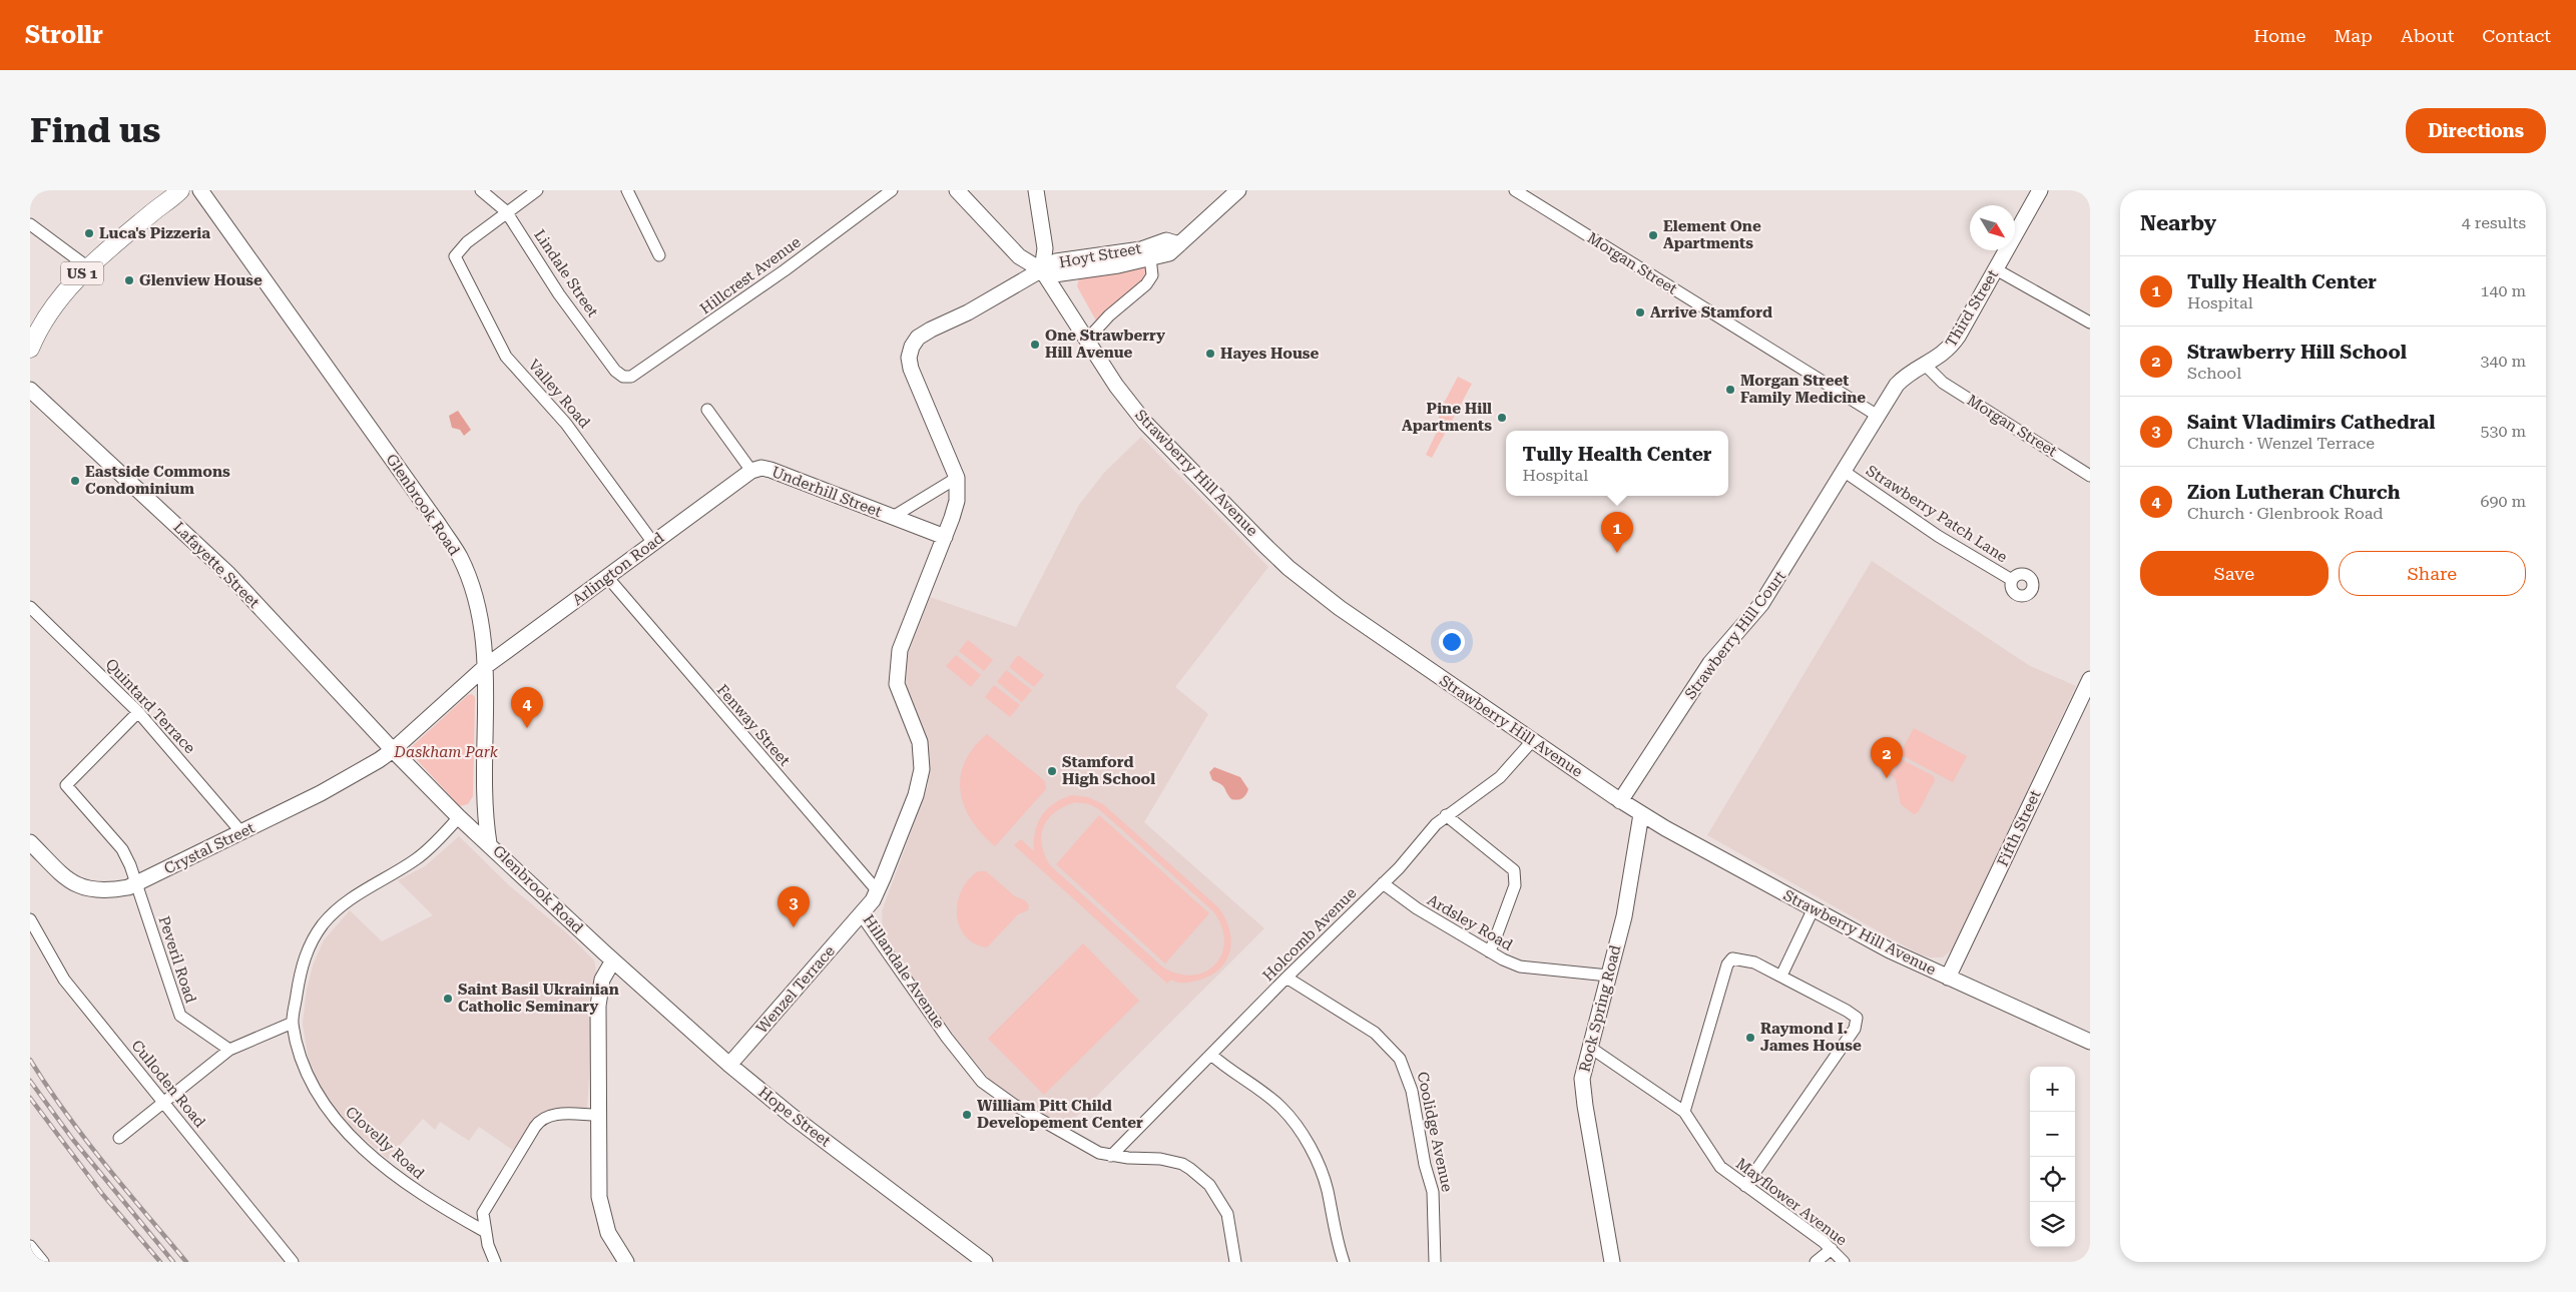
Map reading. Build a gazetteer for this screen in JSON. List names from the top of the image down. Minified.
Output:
{"streets":{"main road":["US 1"],"street":["Hoyt Street","Morgan Street","Lindale Street","Hillcrest Avenue","Third Street","Valley Road","Strawberry Hill Avenue","Underhill Street","Glenbrook Road","Strawberry Patch Lane","Lafayette Street","Arlington Road","Strawberry Hill Court","Quintard Terrace","Fenway Street","Fifth Street","Crystal Street","Ardsley Road","Holcomb Avenue","Peveril Road","Hillandale Avenue","Wenzel Terrace","Rock Spring Road","Culloden Road","Hope Street","Coolidge Avenue","Clovelly Road","Mayflower Avenue"]},"crossings":[["Hoyt Street","Strawberry Hill Avenue"],["Hoyt Street","Hillandale Avenue"],["Morgan Street","Third Street"],["Morgan Street","Strawberry Hill Court"],["Lindale Street","Hillcrest Avenue"],["Lindale Street","Valley Road"],["Valley Road","Arlington Road"],["Strawberry Hill Avenue","Strawberry Hill Court"],["Strawberry Hill Avenue","Fifth Street"],["Strawberry Hill Avenue","Holcomb Avenue"],["Strawberry Hill Avenue","Hillandale Avenue"],["Strawberry Hill Avenue","Rock Spring Road"],["Underhill Street","Arlington Road"],["Underhill Street","Hillandale Avenue"],["Glenbrook Road","Lafayette Street"],["Glenbrook Road","Arlington Road"],["Glenbrook Road","Hope Street"],["Strawberry Patch Lane","Strawberry Hill Court"],["Lafayette Street","Arlington Road"],["Lafayette Street","Crystal Street"],["Lafayette Street","Clovelly Road"],["Arlington Road","Fenway Street"],["Arlington Road","Crystal Street"],["Quintard Terrace","Crystal Street"],["Quintard Terrace","Peveril Road"],["Fenway Street","Hillandale Avenue"],["Crystal Street","Peveril Road"],["Ardsley Road","Holcomb Avenue"],["Ardsley Road","Rock Spring Road"],["Holcomb Avenue","Hillandale Avenue"],["Holcomb Avenue","Coolidge Avenue"],["Hillandale Avenue","Wenzel Terrace"],["Wenzel Terrace","Hope Street"],["Rock Spring Road","Mayflower Avenue"]],"parks":["Daskham Park"],"places":["Luca's Pizzeria","Element One Apartments","Glenview House","Arrive Stamford","One Strawberry Hill Avenue","Hayes House","Morgan Street Family Medicine","Pine Hill Apartments","Eastside Commons Condominium","Stamford High School","Saint Basil Ukrainian Catholic Seminary","Raymond I. James House","William Pitt Child Developement Center"],"north":"bottom right","page":{"header":"Strollr","nav":["Home","Map","About","Contact"],"buttons":["Directions",["Save","Share"]],"title":"Find us","heading":["Nearby","4 results"],"list":[{"mark":"1","name":"Tully Health Center","note":"Hospital","value":"140 m"},{"mark":"2","name":"Strawberry Hill School","note":"School","value":"340 m"},{"mark":"3","name":"Saint Vladimirs Cathedral","note":"Church · Wenzel Terrace","value":"530 m"},{"mark":"4","name":"Zion Lutheran Church","note":"Church · Glenbrook Road","value":"690 m"}],"popup":["Tully Health Center","Hospital"],"pins":["1","4","2","3"],"map_buttons":["+","−"]}}
